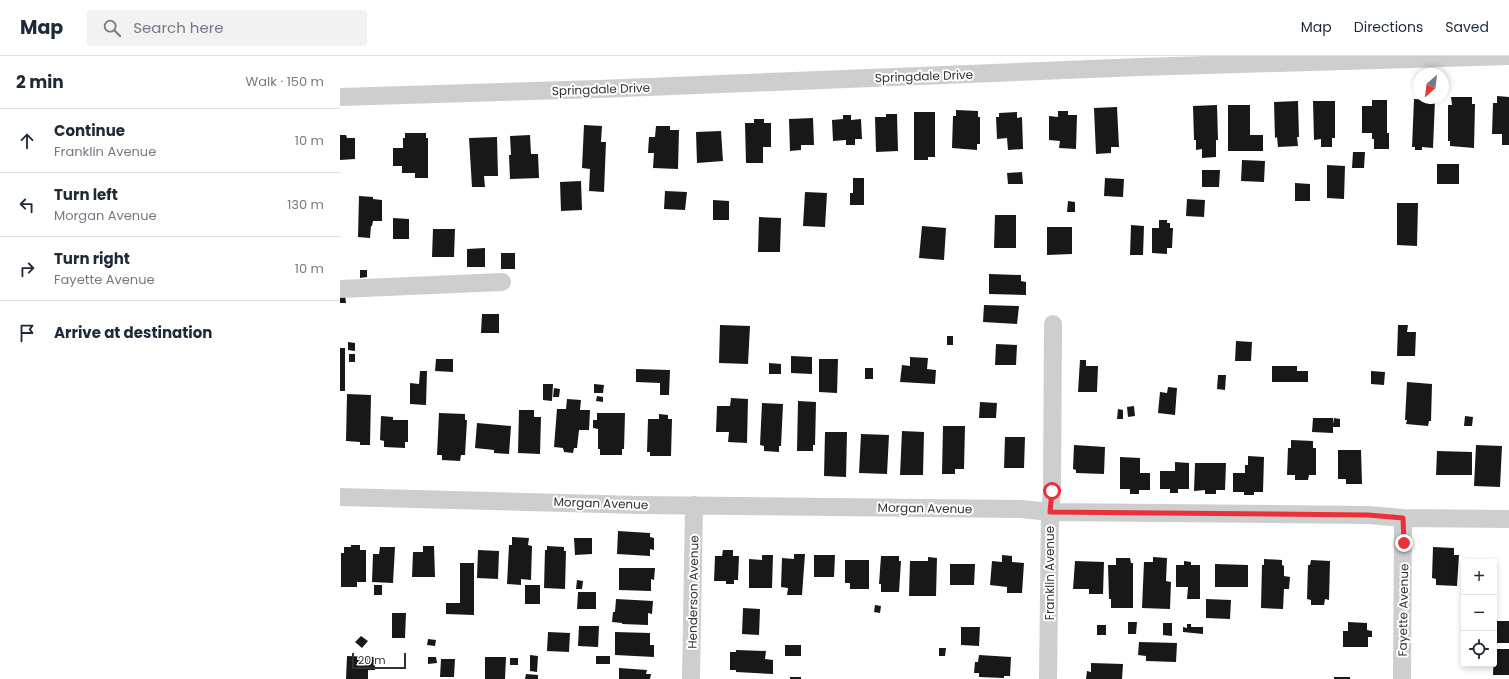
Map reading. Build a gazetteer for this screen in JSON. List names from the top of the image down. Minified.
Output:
{"streets":{"street":["Springdale Drive","Morgan Avenue","Franklin Avenue","Henderson Avenue","Fayette Avenue"]},"crossings":[["Morgan Avenue","Franklin Avenue"],["Morgan Avenue","Henderson Avenue"],["Morgan Avenue","Fayette Avenue"]],"scale_bar":"20 m","north":"bottom left","page":{"header":"Map","search":"Search here","nav":["Map","Directions","Saved"],"heading":["2 min","Walk · 150 m"],"list":[["Continue","Franklin Avenue","10 m"],["Turn left","Morgan Avenue","130 m"],["Turn right","Fayette Avenue","10 m"],"Arrive at destination"],"map_buttons":["+","−"],"scale":"20 m"}}
